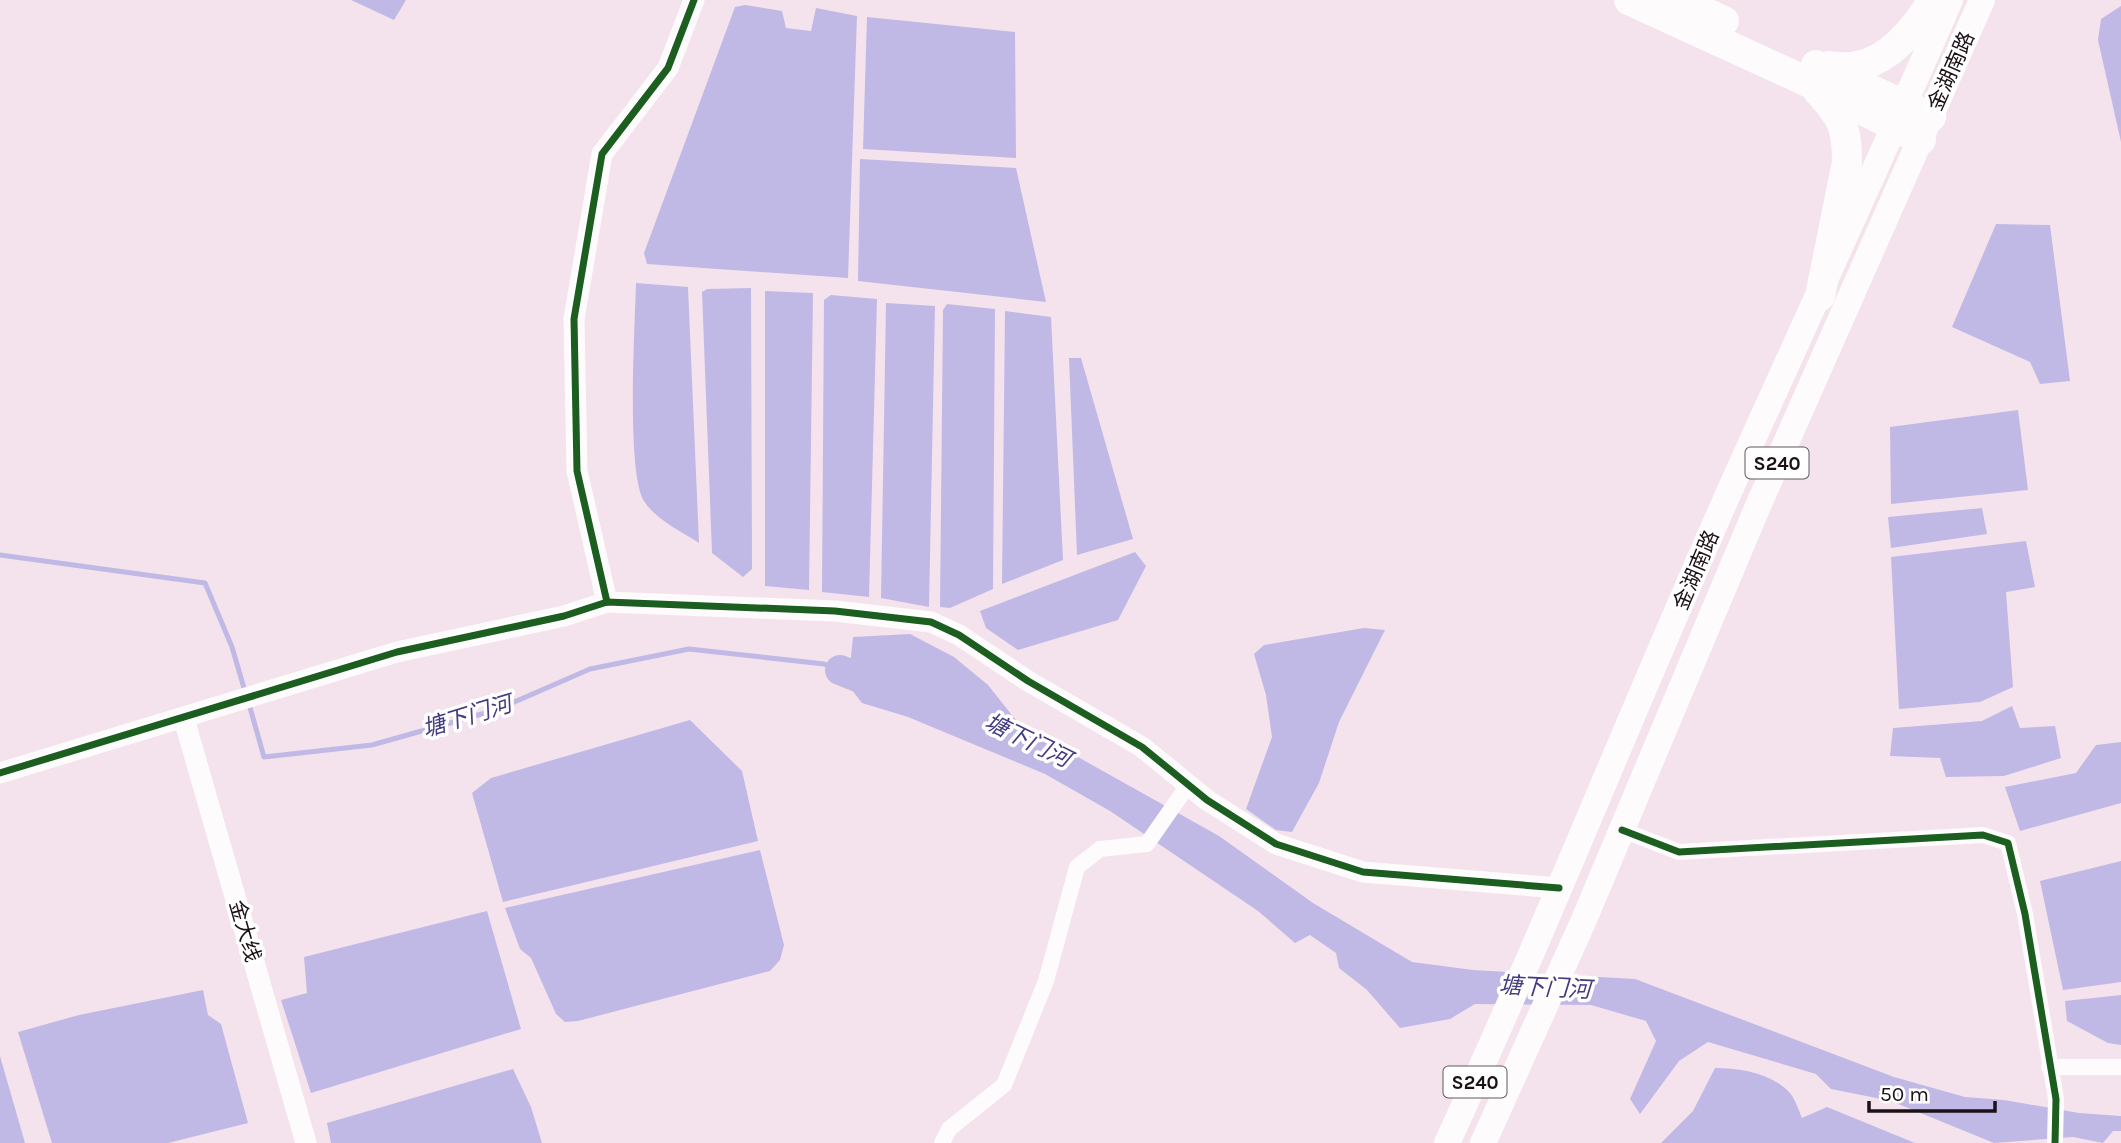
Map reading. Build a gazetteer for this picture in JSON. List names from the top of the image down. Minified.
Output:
{"streets":{"main road":["金湖南路","S240"],"street":["金大线"]},"water":["塘下门河"],"scale_bar":"50 m"}
